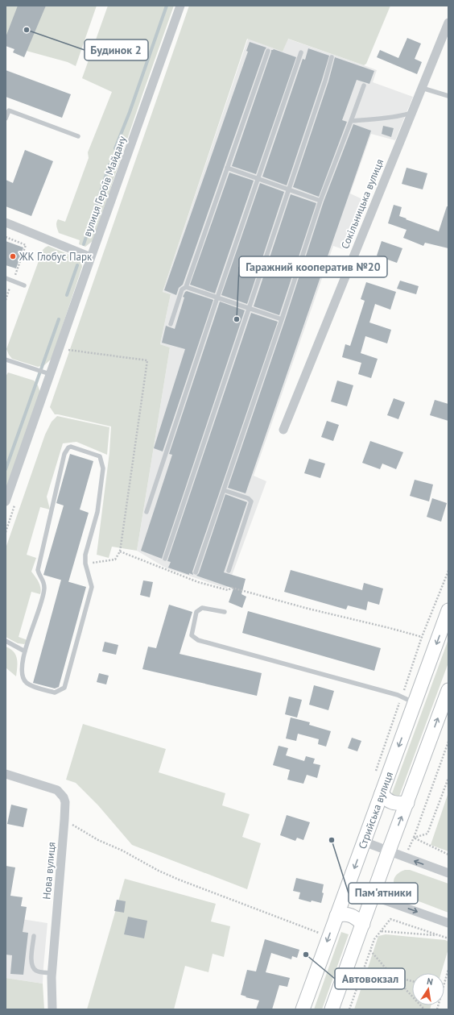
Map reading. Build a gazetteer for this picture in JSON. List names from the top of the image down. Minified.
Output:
{"streets":{"main road":["Стрийська вулиця"],"street":["вулиця Героїв Майдану","Сокільницька вулиця","Нова вулиця"]},"places":["Будинок 2","ЖК Глобус Парк","Гаражний кооператив №20","Пам'ятники","Автовокзал"],"north":"top"}
